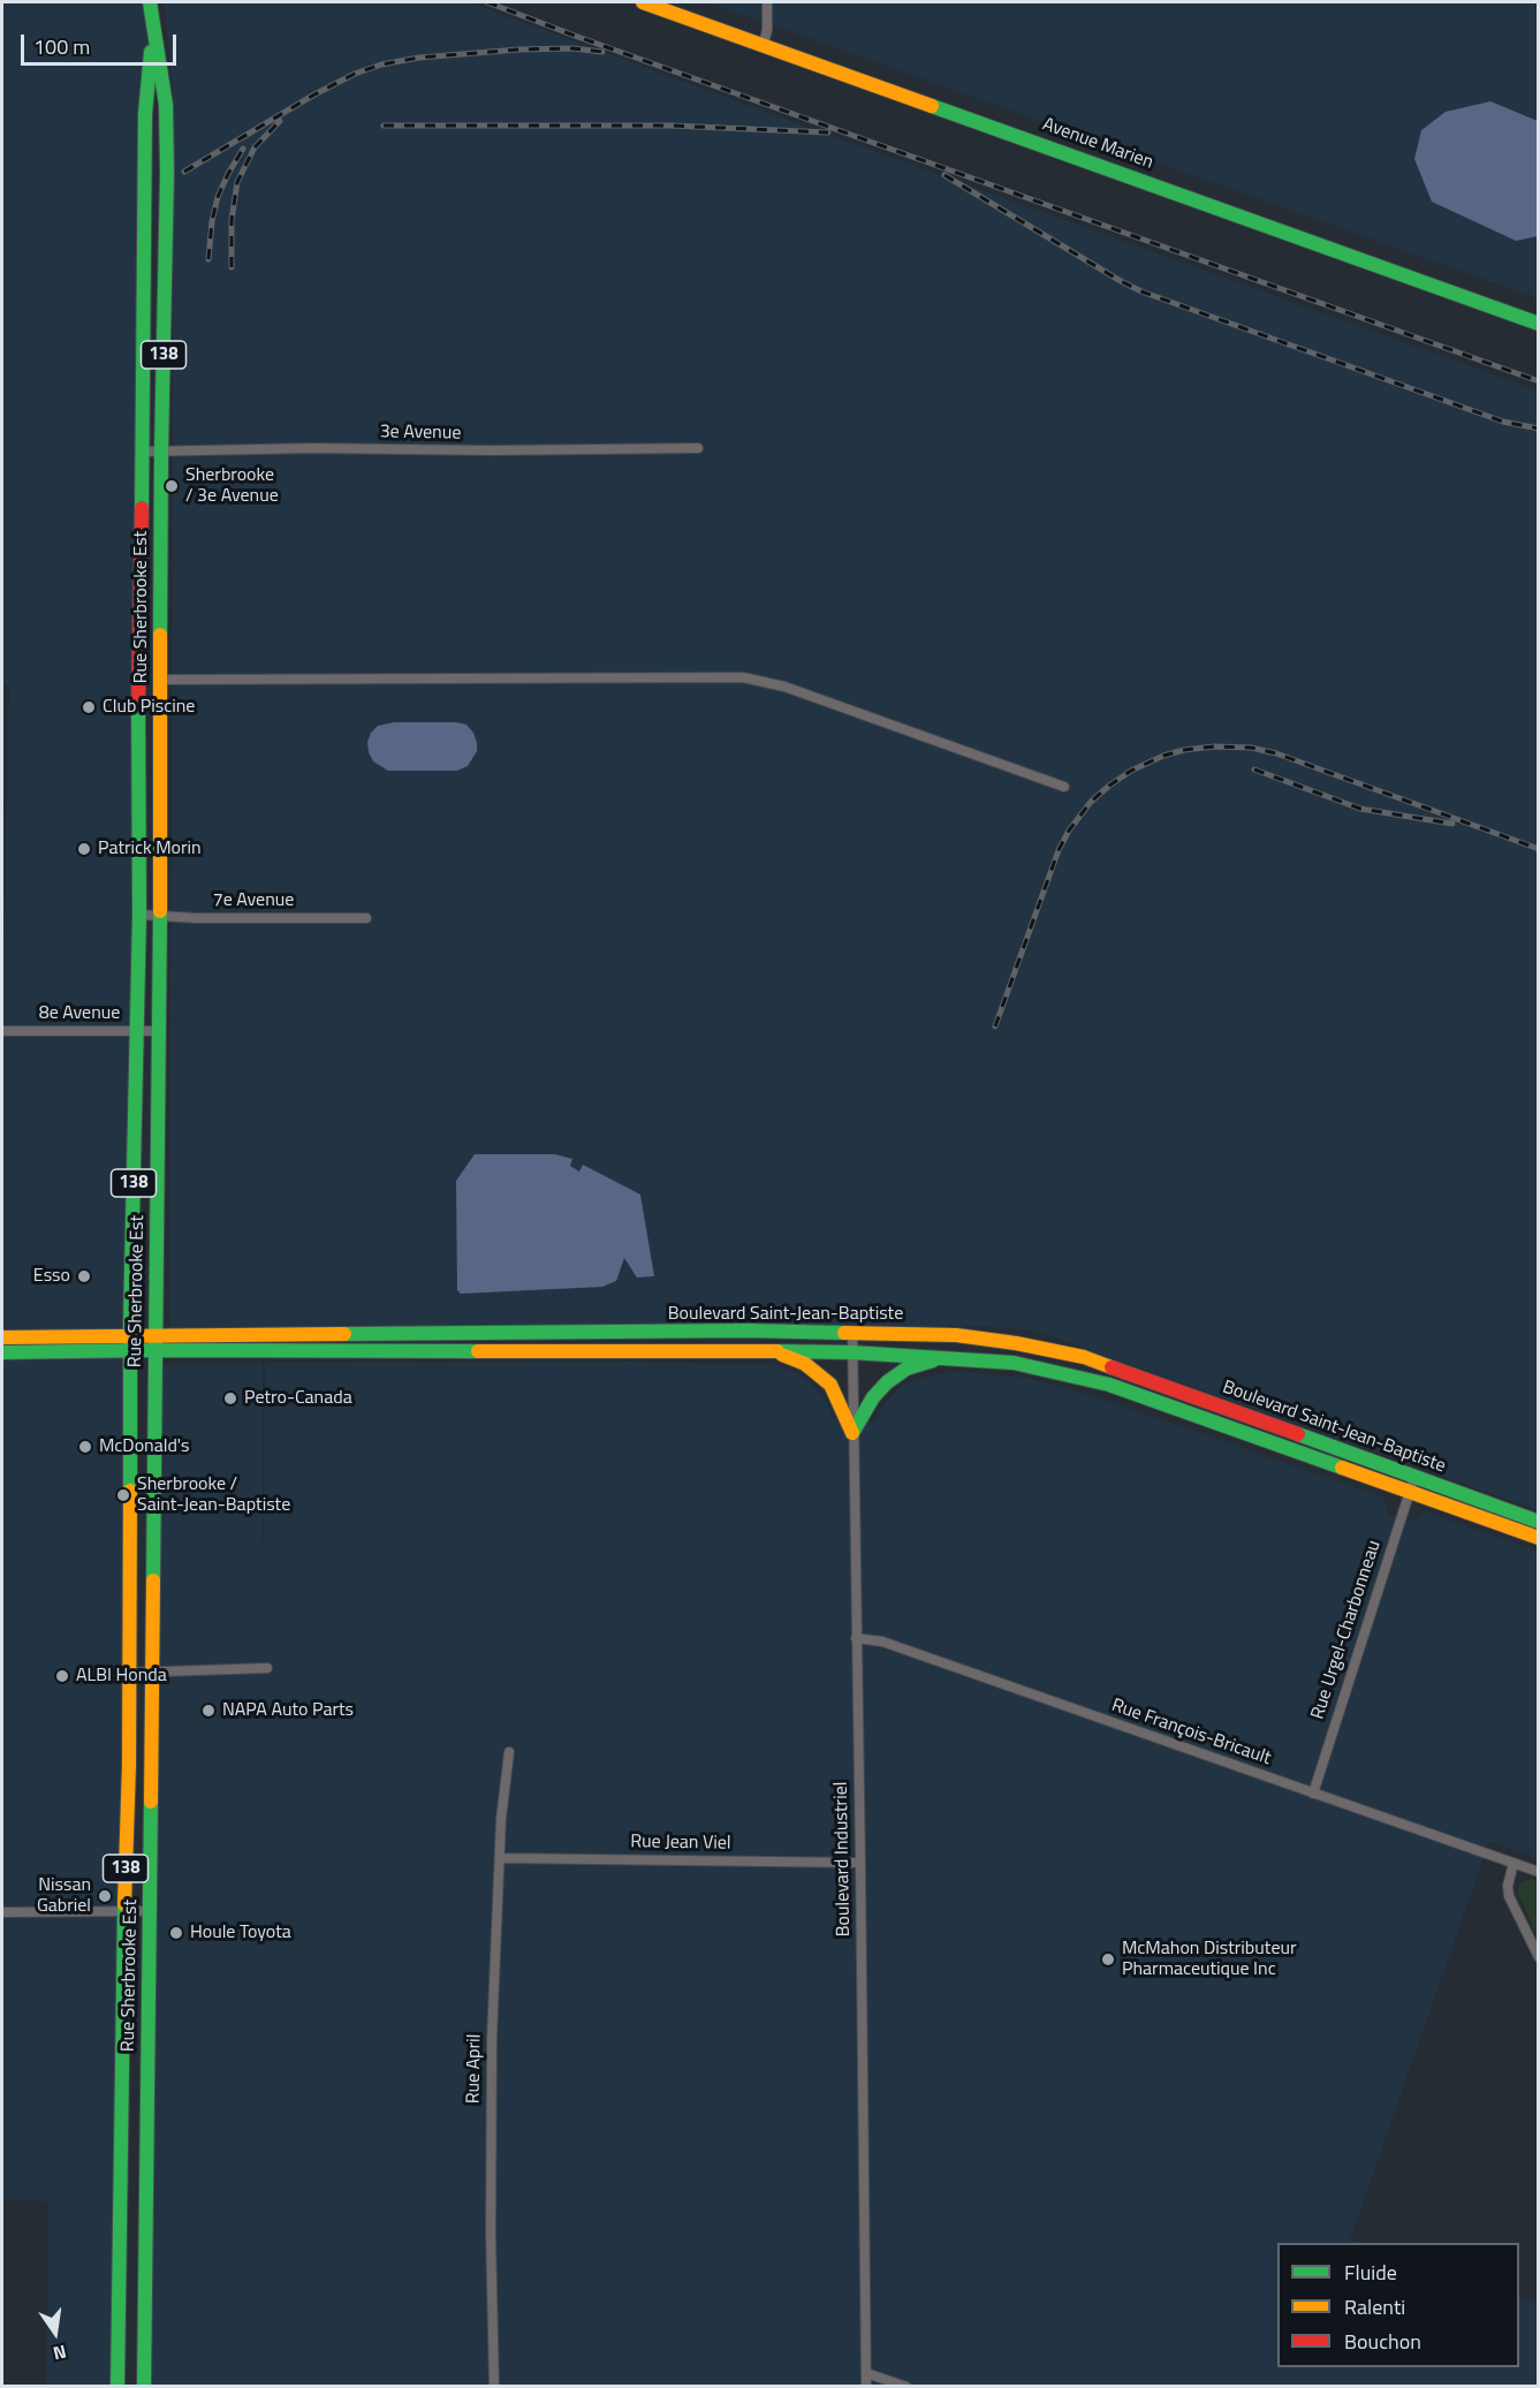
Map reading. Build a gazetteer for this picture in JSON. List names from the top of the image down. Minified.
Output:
{"streets":{"main road":["Avenue Marien","138","Rue Sherbrooke Est","Boulevard Saint-Jean-Baptiste"],"street":["3e Avenue","7e Avenue","8e Avenue","Rue Urgel-Charbonneau","Rue François-Bricault","Rue Jean Viel","Boulevard Industriel","Rue April"]},"crossings":[["3e Avenue","Rue Sherbrooke Est"],["Rue Sherbrooke Est","7e Avenue"],["Rue Sherbrooke Est","8e Avenue"],["Rue Sherbrooke Est","Boulevard Saint-Jean-Baptiste"],["Boulevard Saint-Jean-Baptiste","Rue Urgel-Charbonneau"],["Boulevard Saint-Jean-Baptiste","Boulevard Industriel"],["Rue Urgel-Charbonneau","Rue François-Bricault"],["Rue François-Bricault","Boulevard Industriel"],["Rue Jean Viel","Boulevard Industriel"],["Rue Jean Viel","Rue April"]],"places":["Sherbrooke / 3e Avenue","Club Piscine","Patrick Morin","Esso","Petro-Canada","McDonald's","Sherbrooke / Saint-Jean-Baptiste","ALBI Honda","NAPA Auto Parts","Nissan Gabriel","Houle Toyota","McMahon Distributeur Pharmaceutique Inc"],"legend":["Fluide","Ralenti","Bouchon"],"scale_bar":"100 m","north":"bottom"}
